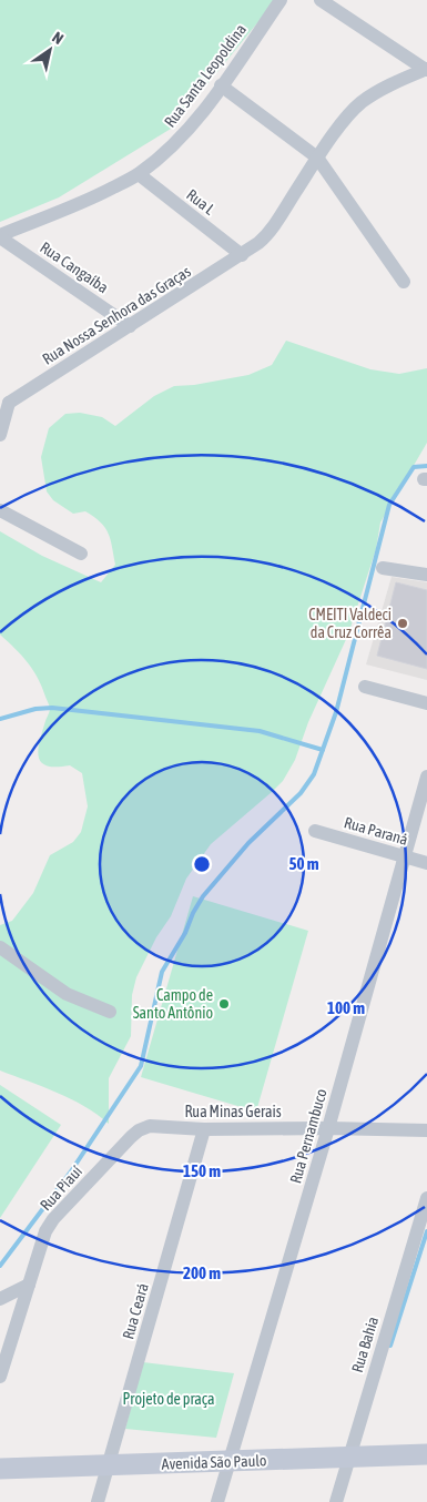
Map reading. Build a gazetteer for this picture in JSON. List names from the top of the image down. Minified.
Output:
{"streets":{"street":["Rua Santa Leopoldina","Rua L","Rua Cangaíba","Rua Nossa Senhora das Graças","Rua Paraná","Rua Minas Gerais","Rua Pernambuco","Rua Piauí","Rua Ceará","Rua Bahia","Avenida São Paulo"]},"crossings":[["Rua Santa Leopoldina","Rua L"],["Rua Santa Leopoldina","Rua Cangaíba"],["Rua L","Rua Nossa Senhora das Graças"],["Rua Cangaíba","Rua Nossa Senhora das Graças"],["Rua Paraná","Rua Pernambuco"],["Rua Minas Gerais","Rua Pernambuco"],["Rua Minas Gerais","Rua Piauí"],["Rua Minas Gerais","Rua Ceará"],["Rua Pernambuco","Avenida São Paulo"],["Rua Ceará","Avenida São Paulo"],["Rua Bahia","Avenida São Paulo"]],"parks":["Projeto de praça"],"places":["CMEITI Valdeci da Cruz Corrêa","Campo de Santo Antônio"],"north":"top right","rings":["50 m","100 m","150 m","200 m"]}
